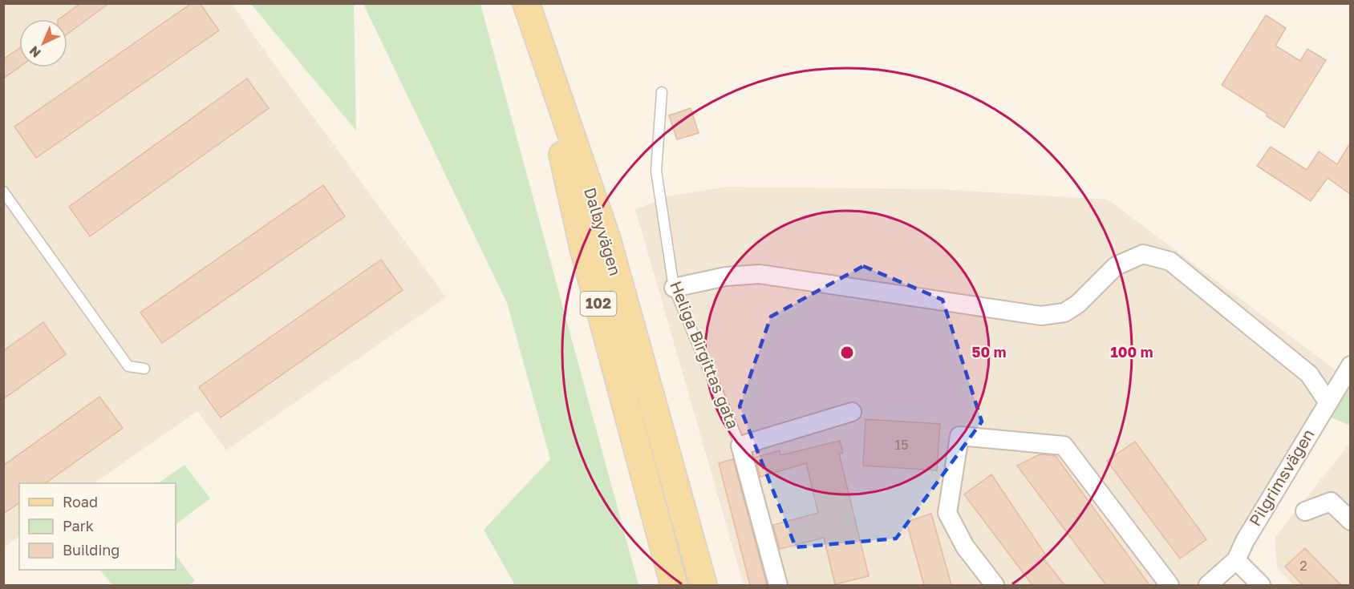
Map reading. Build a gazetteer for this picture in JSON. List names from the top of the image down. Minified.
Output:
{"streets":{"main road":["Dalbyvägen","102"],"street":["Heliga Birgittas gata","Pilgrimsvägen"]},"house_numbers":["15","2"],"legend":["Road","Park","Building"],"north":"bottom left","rings":["50 m","100 m"]}
